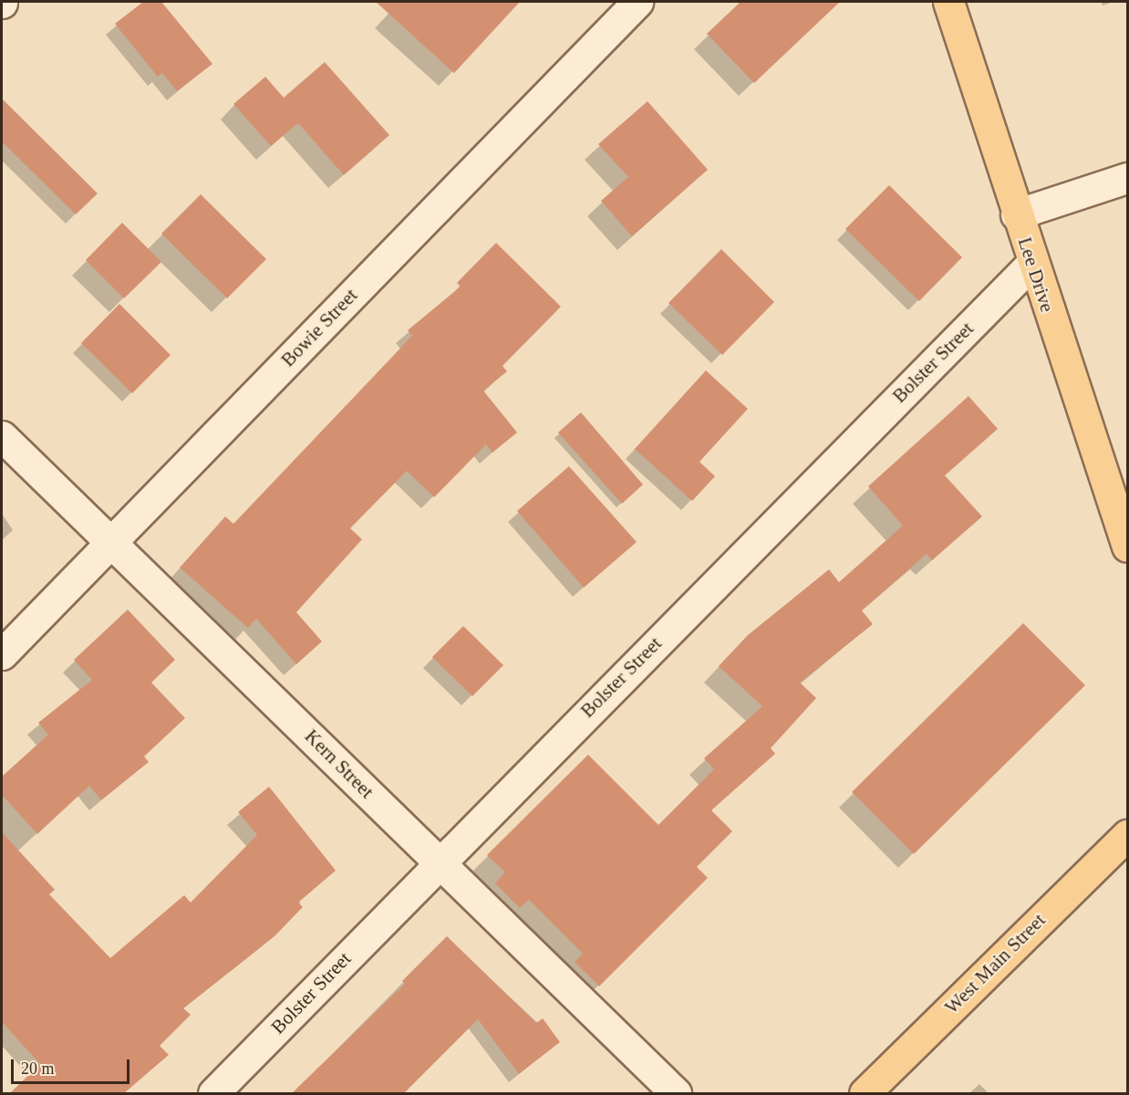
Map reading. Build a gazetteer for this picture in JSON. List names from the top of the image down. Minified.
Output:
{"streets":{"main road":["Lee Drive","West Main Street"],"street":["Bowie Street","Bolster Street","Kern Street"]},"crossings":[["Lee Drive","Bolster Street"],["Bowie Street","Kern Street"],["Bolster Street","Kern Street"]],"scale_bar":"20 m"}
